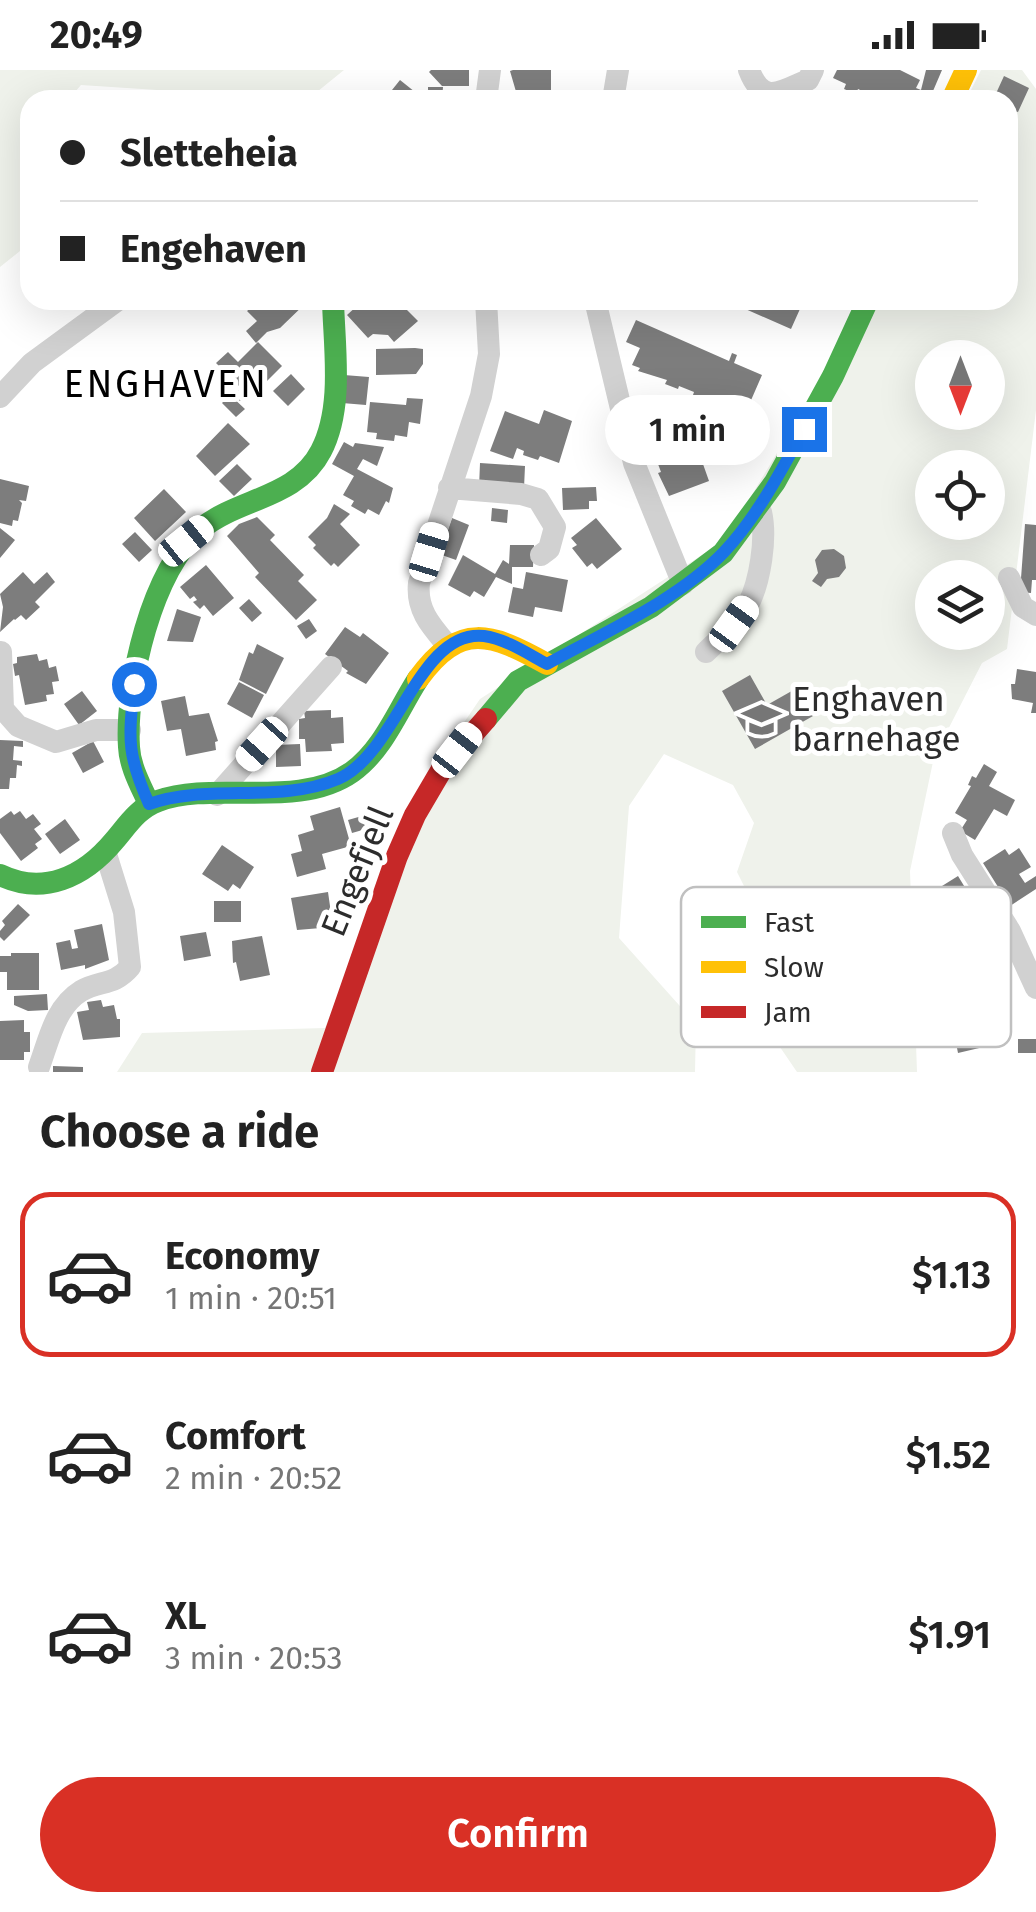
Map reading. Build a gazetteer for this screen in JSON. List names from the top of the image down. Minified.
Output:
{"streets":{"street":["Engefjell"]},"districts":["ENGHAVEN"],"places":{"school or university":["Enghaven barnehage"]},"legend":["Fast","Slow","Jam"],"north":"bottom","page":{"status":"20:49","banner":["Sletteheia","Engehaven"],"bubble":"1 min","heading":"Choose a ride","list":[{"name":"Economy","note":"1 min · 20:51","value":"$1.13"},{"name":"Comfort","note":"2 min · 20:52","value":"$1.52"},{"name":"XL","note":"3 min · 20:53","value":"$1.91"}],"buttons":"Confirm"}}
